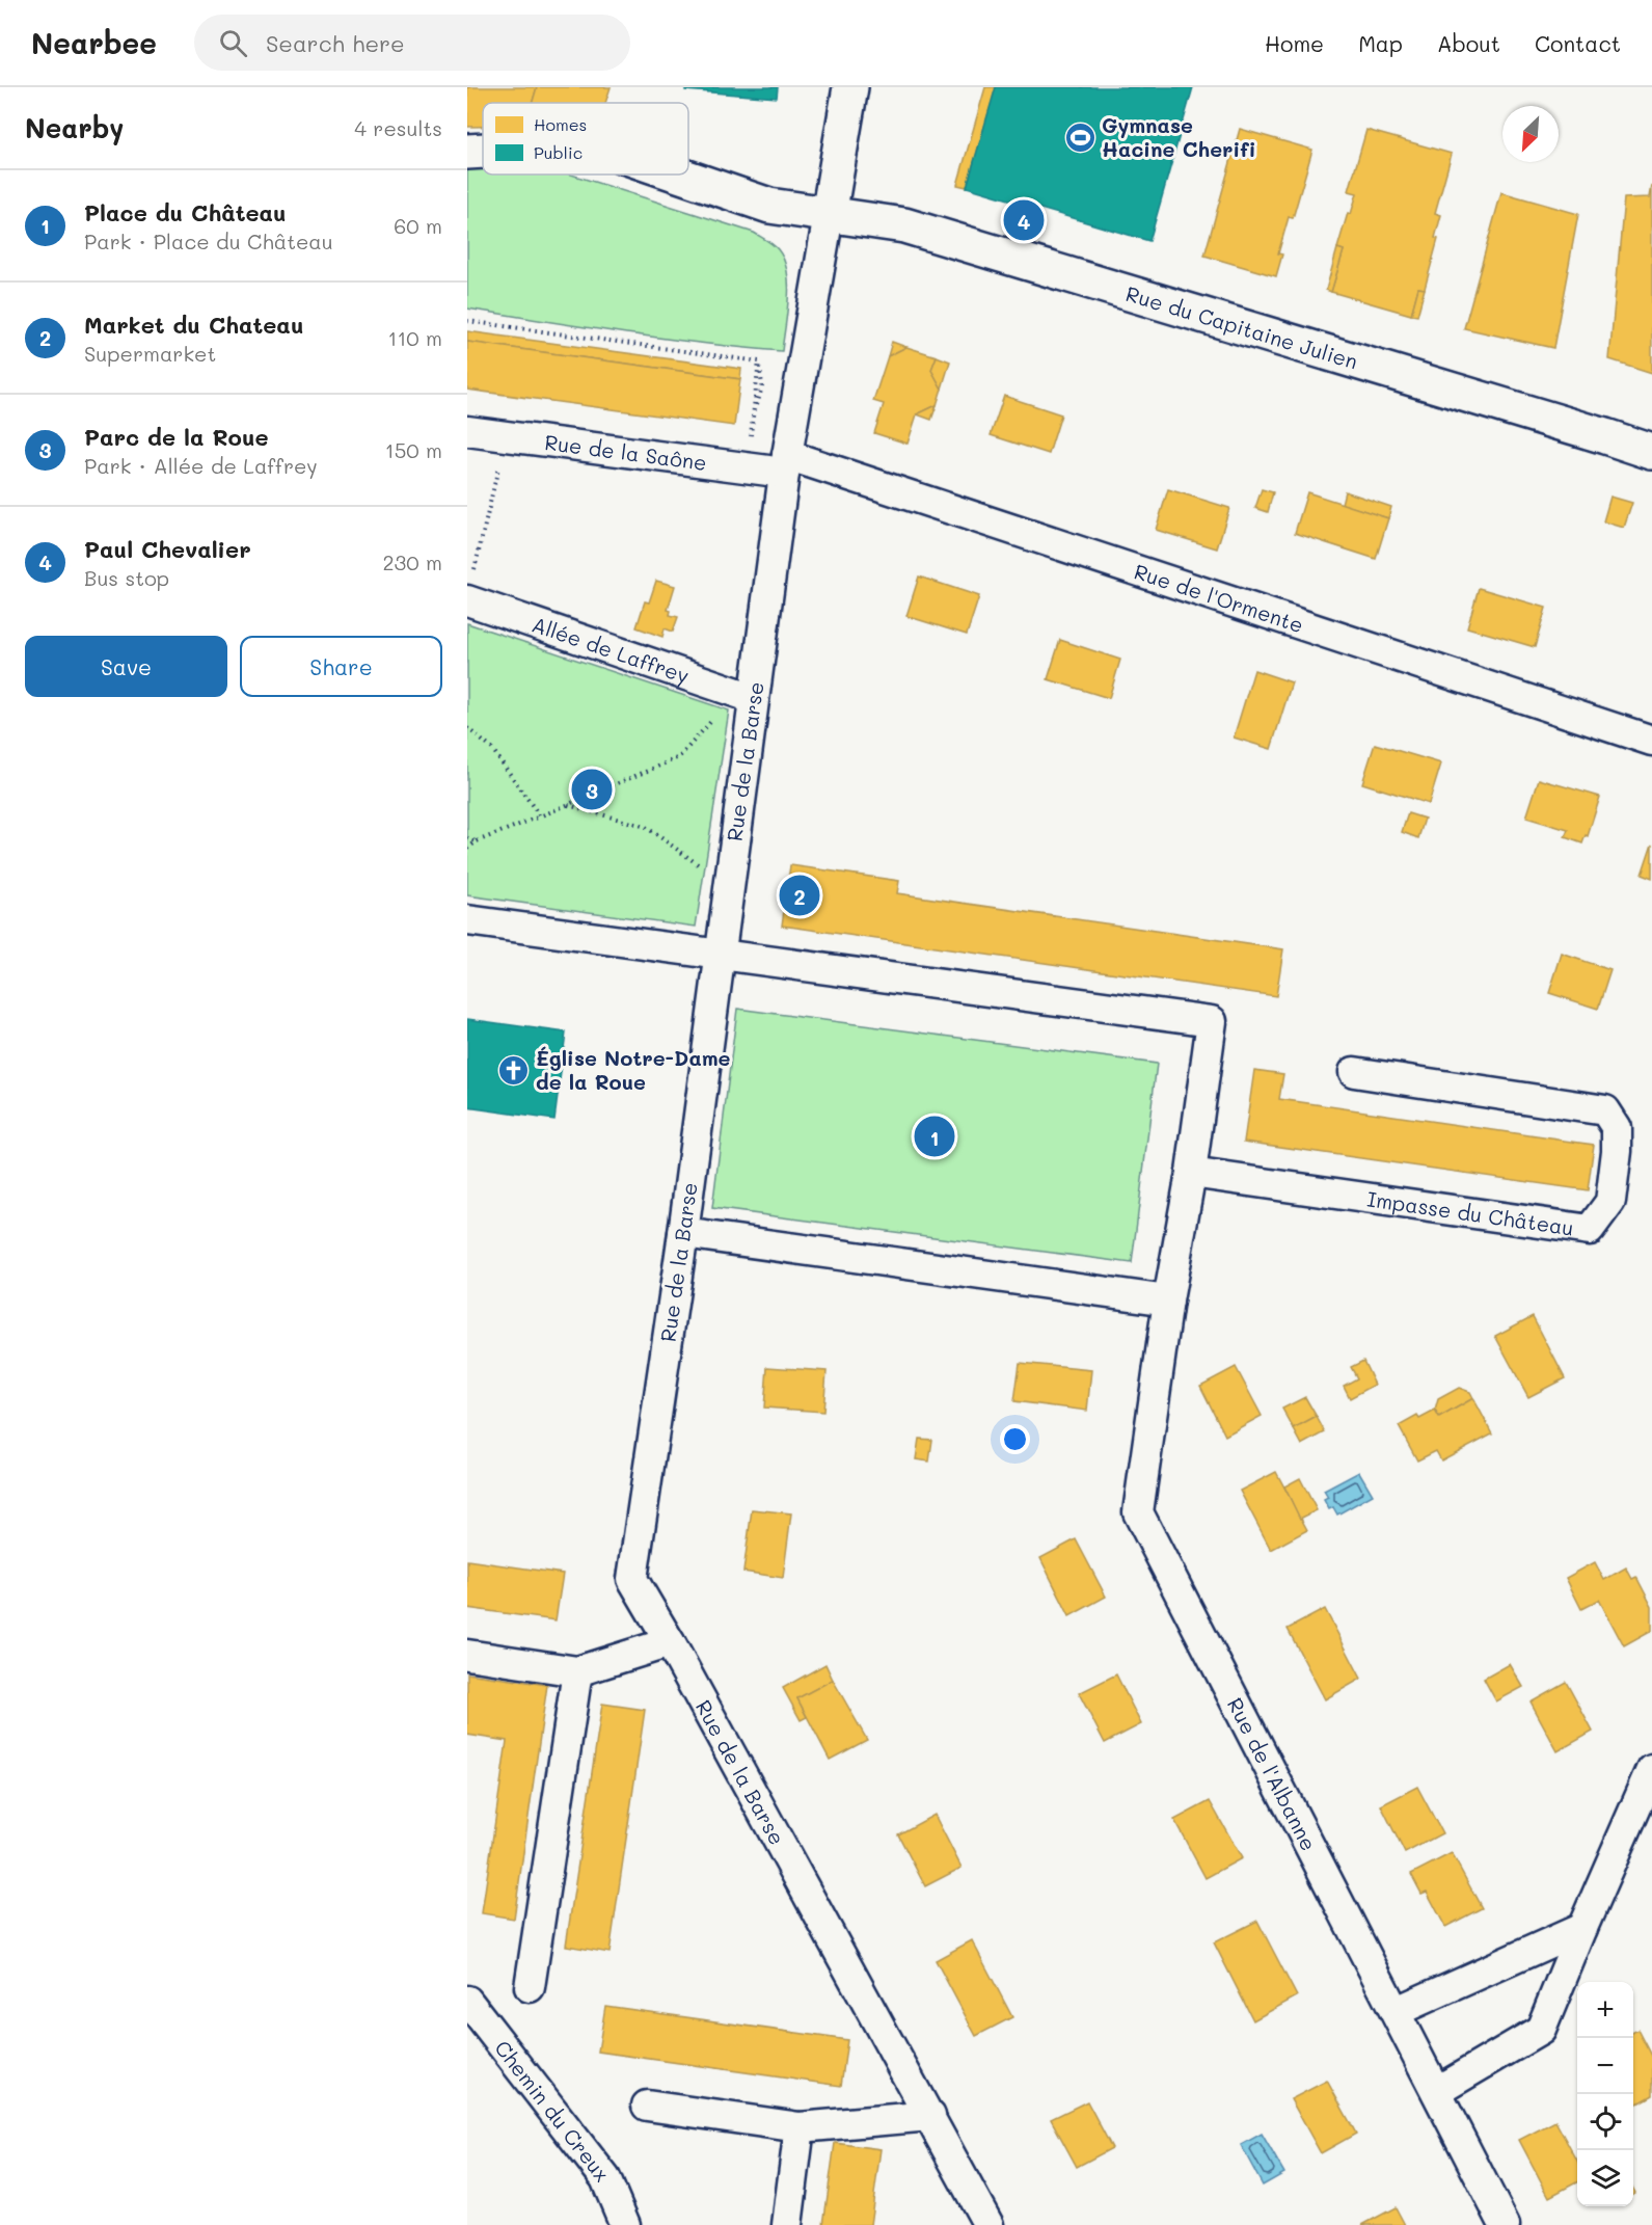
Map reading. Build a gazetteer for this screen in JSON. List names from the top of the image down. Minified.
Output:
{"streets":{"street":["Rue du Capitaine Julien","Rue de la Saône","Rue de l'Ormente","Allée de Laffrey","Rue de la Barse","Impasse du Château","Rue de l'Albanne","Chemin du Creux"]},"crossings":[["Rue du Capitaine Julien","Rue de la Barse"],["Rue de la Saône","Rue de l'Ormente"],["Rue de la Saône","Rue de la Barse"],["Rue de l'Ormente","Rue de la Barse"],["Allée de Laffrey","Rue de la Barse"],["Rue de la Barse","Rue de l'Albanne"],["Impasse du Château","Rue de l'Albanne"]],"places":{"sports":["Gymnase Hacine Cherifi"],"church":["Église Notre-Dame de la Roue"]},"legend":["Homes","Public"],"north":"bottom left","page":{"header":"Nearbee","search":"Search here","nav":["Home","Map","About","Contact"],"heading":["Nearby","4 results"],"list":[{"mark":"1","name":"Place du Château","note":"Park · Place du Château","value":"60 m"},{"mark":"2","name":"Market du Chateau","note":"Supermarket","value":"110 m"},{"mark":"3","name":"Parc de la Roue","note":"Park · Allée de Laffrey","value":"150 m"},{"mark":"4","name":"Paul Chevalier","note":"Bus stop","value":"230 m"}],"pins":["4","3","2","1"],"buttons":["Save","Share"],"map_buttons":["+","−"]}}
